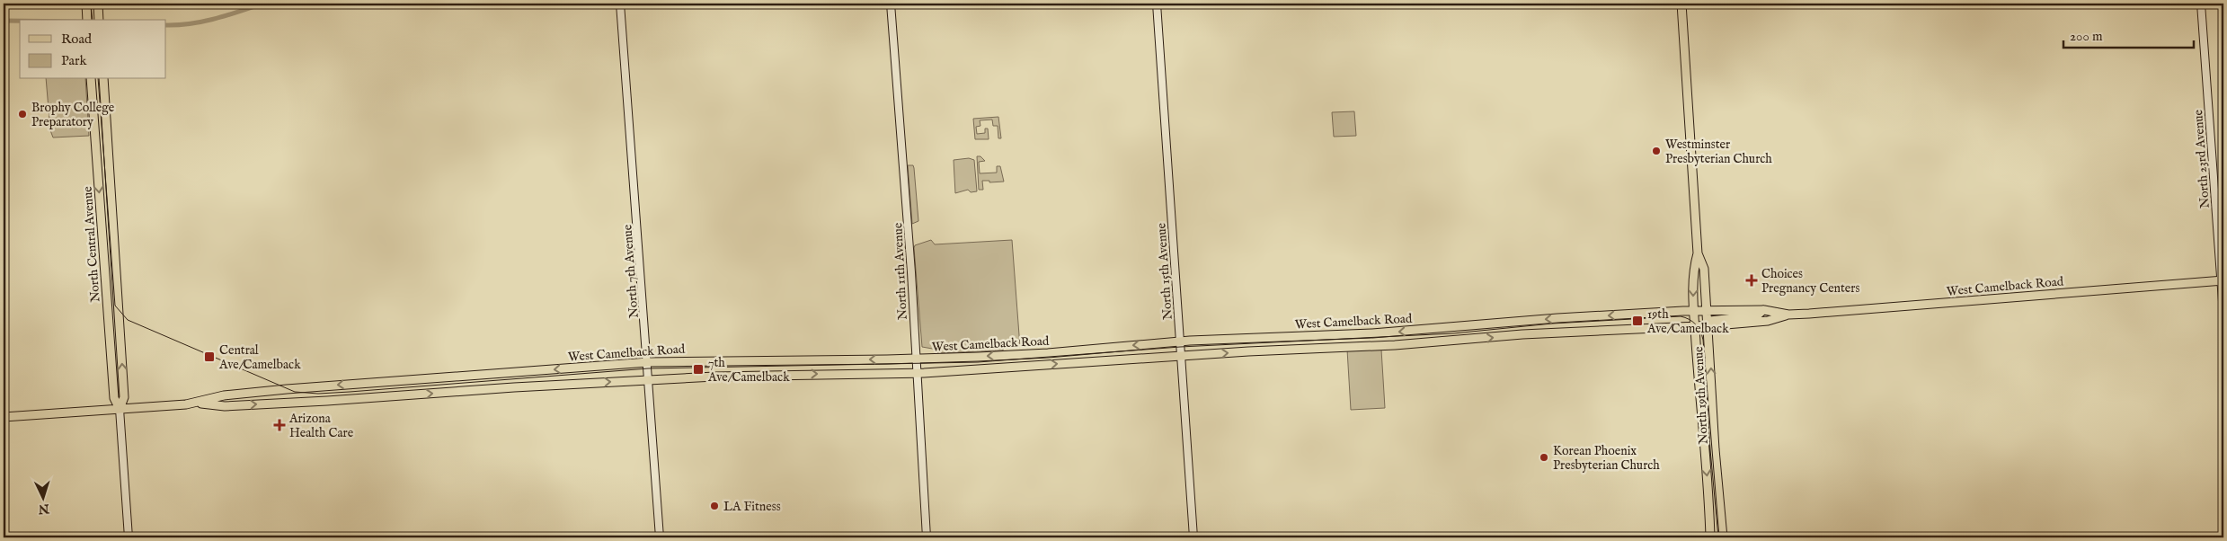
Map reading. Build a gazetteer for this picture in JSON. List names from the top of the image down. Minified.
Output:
{"streets":{"main road":["North Central Avenue","West Camelback Road","North 19th Avenue"],"street":["North 23rd Avenue","North 7th Avenue","North 11th Avenue","North 15th Avenue"]},"crossings":[["North 23rd Avenue","West Camelback Road"],["North Central Avenue","West Camelback Road"],["North 7th Avenue","West Camelback Road"],["North 11th Avenue","West Camelback Road"],["North 15th Avenue","West Camelback Road"],["West Camelback Road","North 19th Avenue"]],"places":{"other":["Brophy College Preparatory","Westminster Presbyterian Church","Korean Phoenix Presbyterian Church","LA Fitness"],"health":["Choices Pregnancy Centers","Arizona Health Care"],"transit":["19th Ave/Camelback","Central Ave/Camelback","7th Ave/Camelback"]},"legend":["Road","Park"],"scale_bar":"200 m","north":"bottom"}
